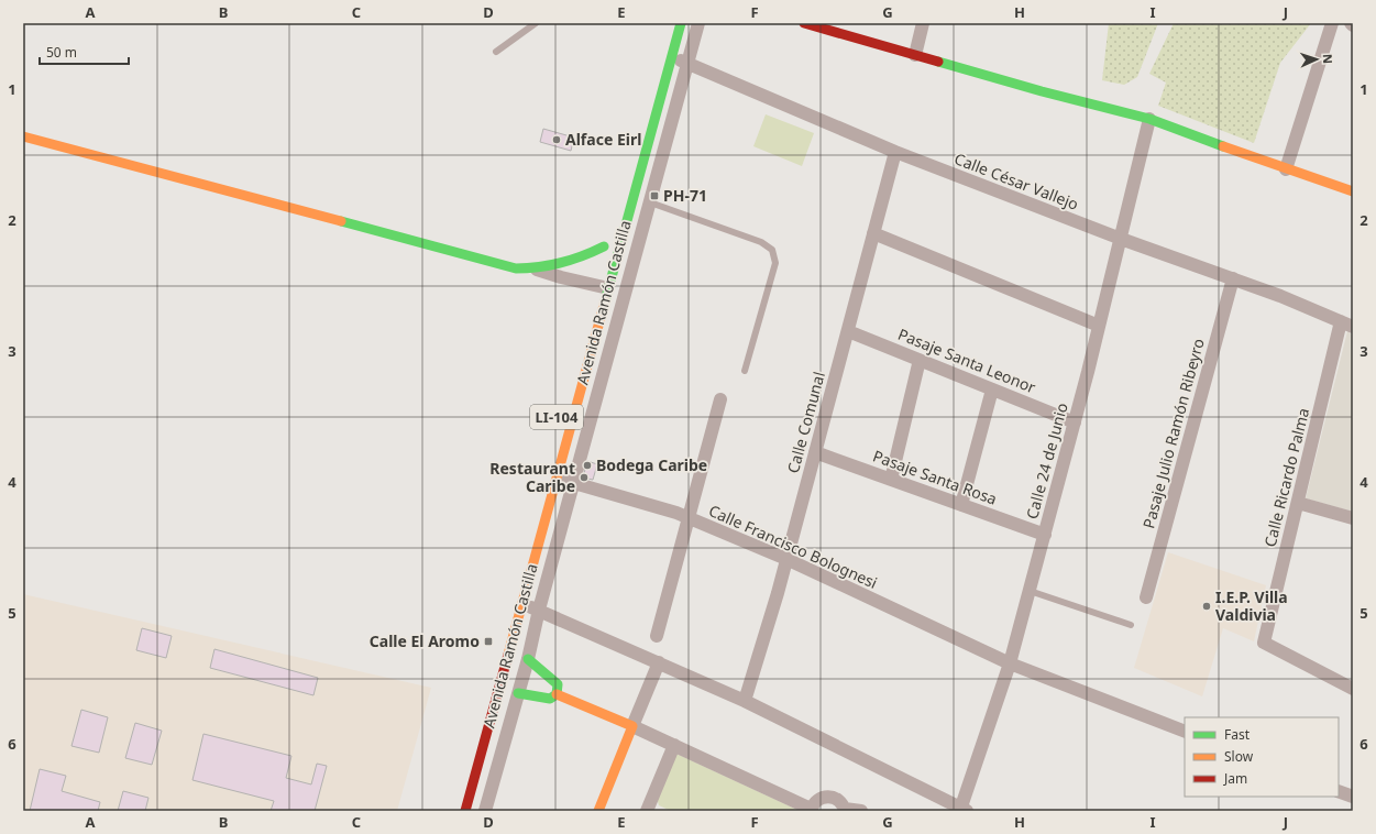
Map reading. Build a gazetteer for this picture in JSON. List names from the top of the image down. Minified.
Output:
{"streets":{"main road":["Avenida Ramón Castilla","LI-104"],"street":["Calle César Vallejo","Pasaje Santa Leonor","Calle Comunal","Pasaje Julio Ramón Ribeyro","Calle 24 de Junio","Pasaje Santa Rosa","Calle Ricardo Palma","Calle Francisco Bolognesi"]},"crossings":[["Calle César Vallejo","Avenida Ramón Castilla"],["Calle César Vallejo","Calle Comunal"],["Calle César Vallejo","Pasaje Julio Ramón Ribeyro"],["Calle César Vallejo","Calle 24 de Junio"],["Calle César Vallejo","Calle Ricardo Palma"],["Avenida Ramón Castilla","Calle Francisco Bolognesi"],["Pasaje Santa Leonor","Calle Comunal"],["Pasaje Santa Leonor","Calle 24 de Junio"],["Calle Comunal","Pasaje Santa Rosa"],["Calle Comunal","Calle Francisco Bolognesi"],["Calle 24 de Junio","Pasaje Santa Rosa"],["Calle 24 de Junio","Calle Francisco Bolognesi"]],"places":{"other":["Alface Eirl","Bodega Caribe","Restaurant Caribe","I.E.P. Villa Valdivia"],"transit":["PH-71","Calle El Aromo"]},"legend":["Fast","Slow","Jam"],"scale_bar":"50 m","north":"right","grid":{"columns":["A","B","C","D","E","F","G","H","I","J"],"rows":["1","2","3","4","5","6"]}}
